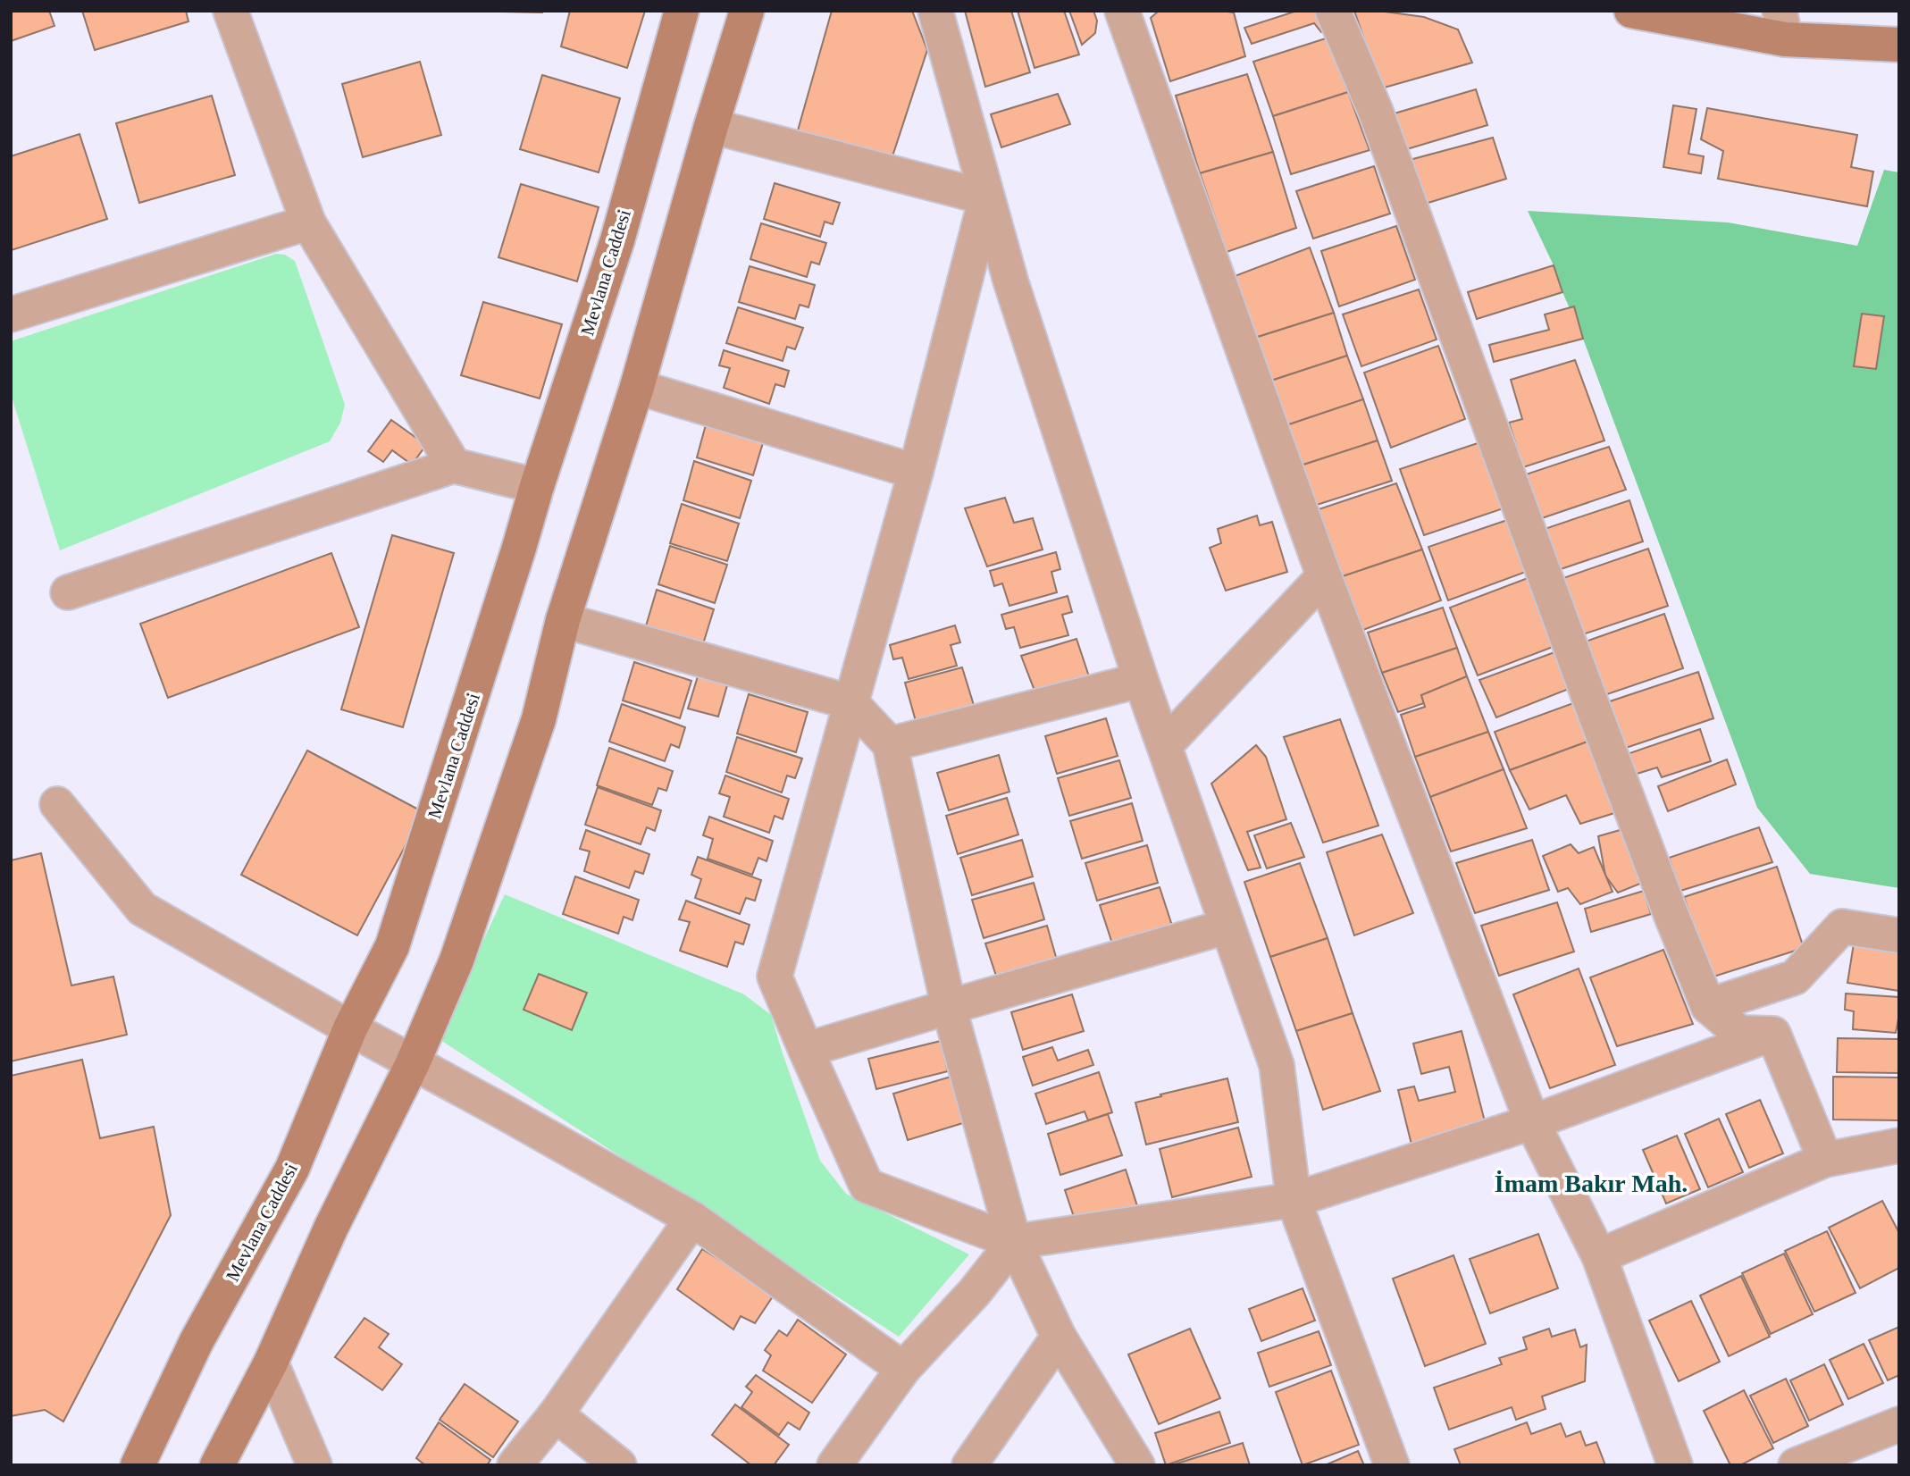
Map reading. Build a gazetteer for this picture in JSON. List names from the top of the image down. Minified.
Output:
{"streets":{"main road":["Mevlana Caddesi"]},"districts":["İmam Bakır Mah."]}
